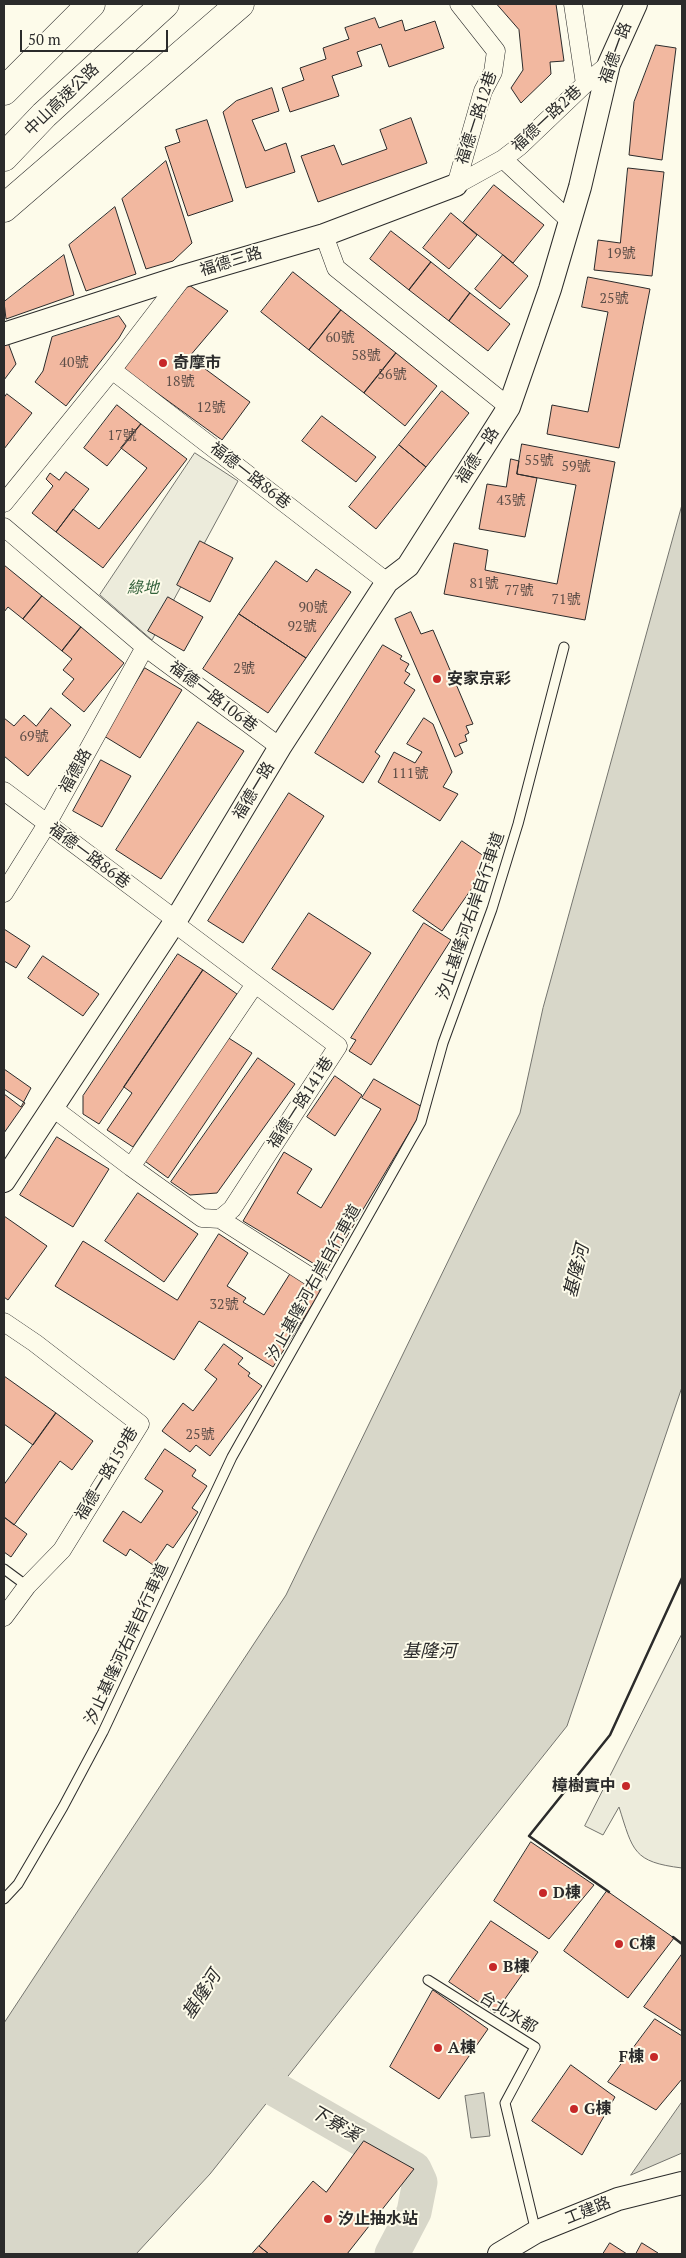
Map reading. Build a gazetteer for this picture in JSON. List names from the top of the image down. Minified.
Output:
{"streets":{"highway":["中山高速公路"],"street":["福德一路","福德一路12巷","福德一路2巷","福德三路","福德一路86巷","福德一路106巷","福德路","福德一路141巷","福德一路159巷","工建路"],"lane":["汐止基隆河右岸自行車道","台北水都"]},"crossings":[["福德一路","福德一路2巷"],["福德一路","福德一路86巷"],["福德一路","福德一路106巷"],["福德一路","福德一路141巷"],["福德一路12巷","福德一路2巷"],["福德一路12巷","福德三路"],["福德一路2巷","福德三路"],["福德一路86巷","福德路"],["福德一路86巷","福德一路141巷"],["福德一路106巷","福德路"],["台北水都","工建路"]],"water":["基隆河","下寮溪"],"parks":["綠地"],"places":["奇摩市","安家京彩","樟樹實中","D棟","C棟","B棟","A棟","F棟","G棟","汐止抽水站"],"house_numbers":["19號","25號","60號","58號","40號","56號","18號","12號","17號","55號","59號","43號","81號","77號","71號","90號","92號","2號","69號","111號","32號","25號"],"scale_bar":"50 m"}
